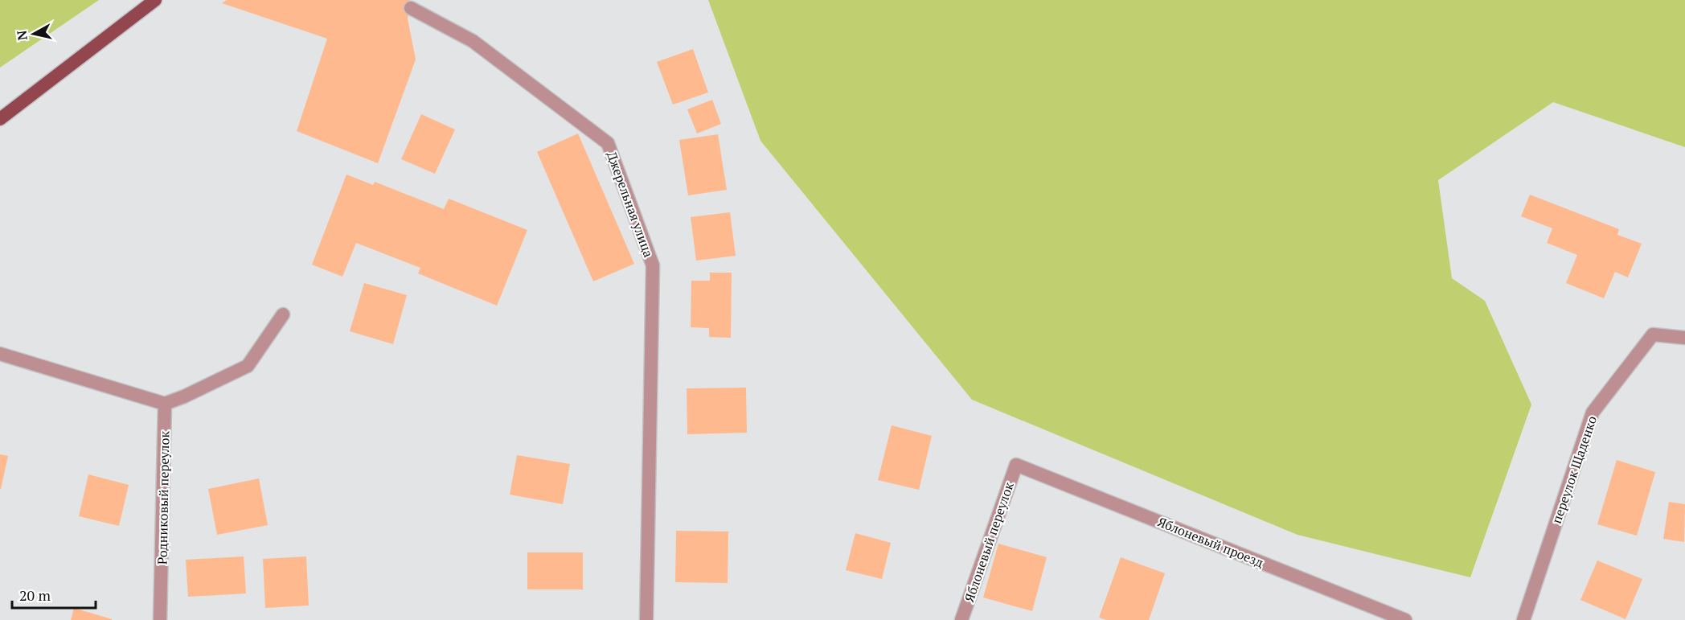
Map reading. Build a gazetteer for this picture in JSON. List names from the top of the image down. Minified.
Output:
{"streets":{"street":["Джерельная улица","переулок Щаденко","Родниковый переулок","Яблоневый переулок","Яблоневый проезд"]},"crossings":[["Яблоневый переулок","Яблоневый проезд"]],"scale_bar":"20 m","north":"left"}
